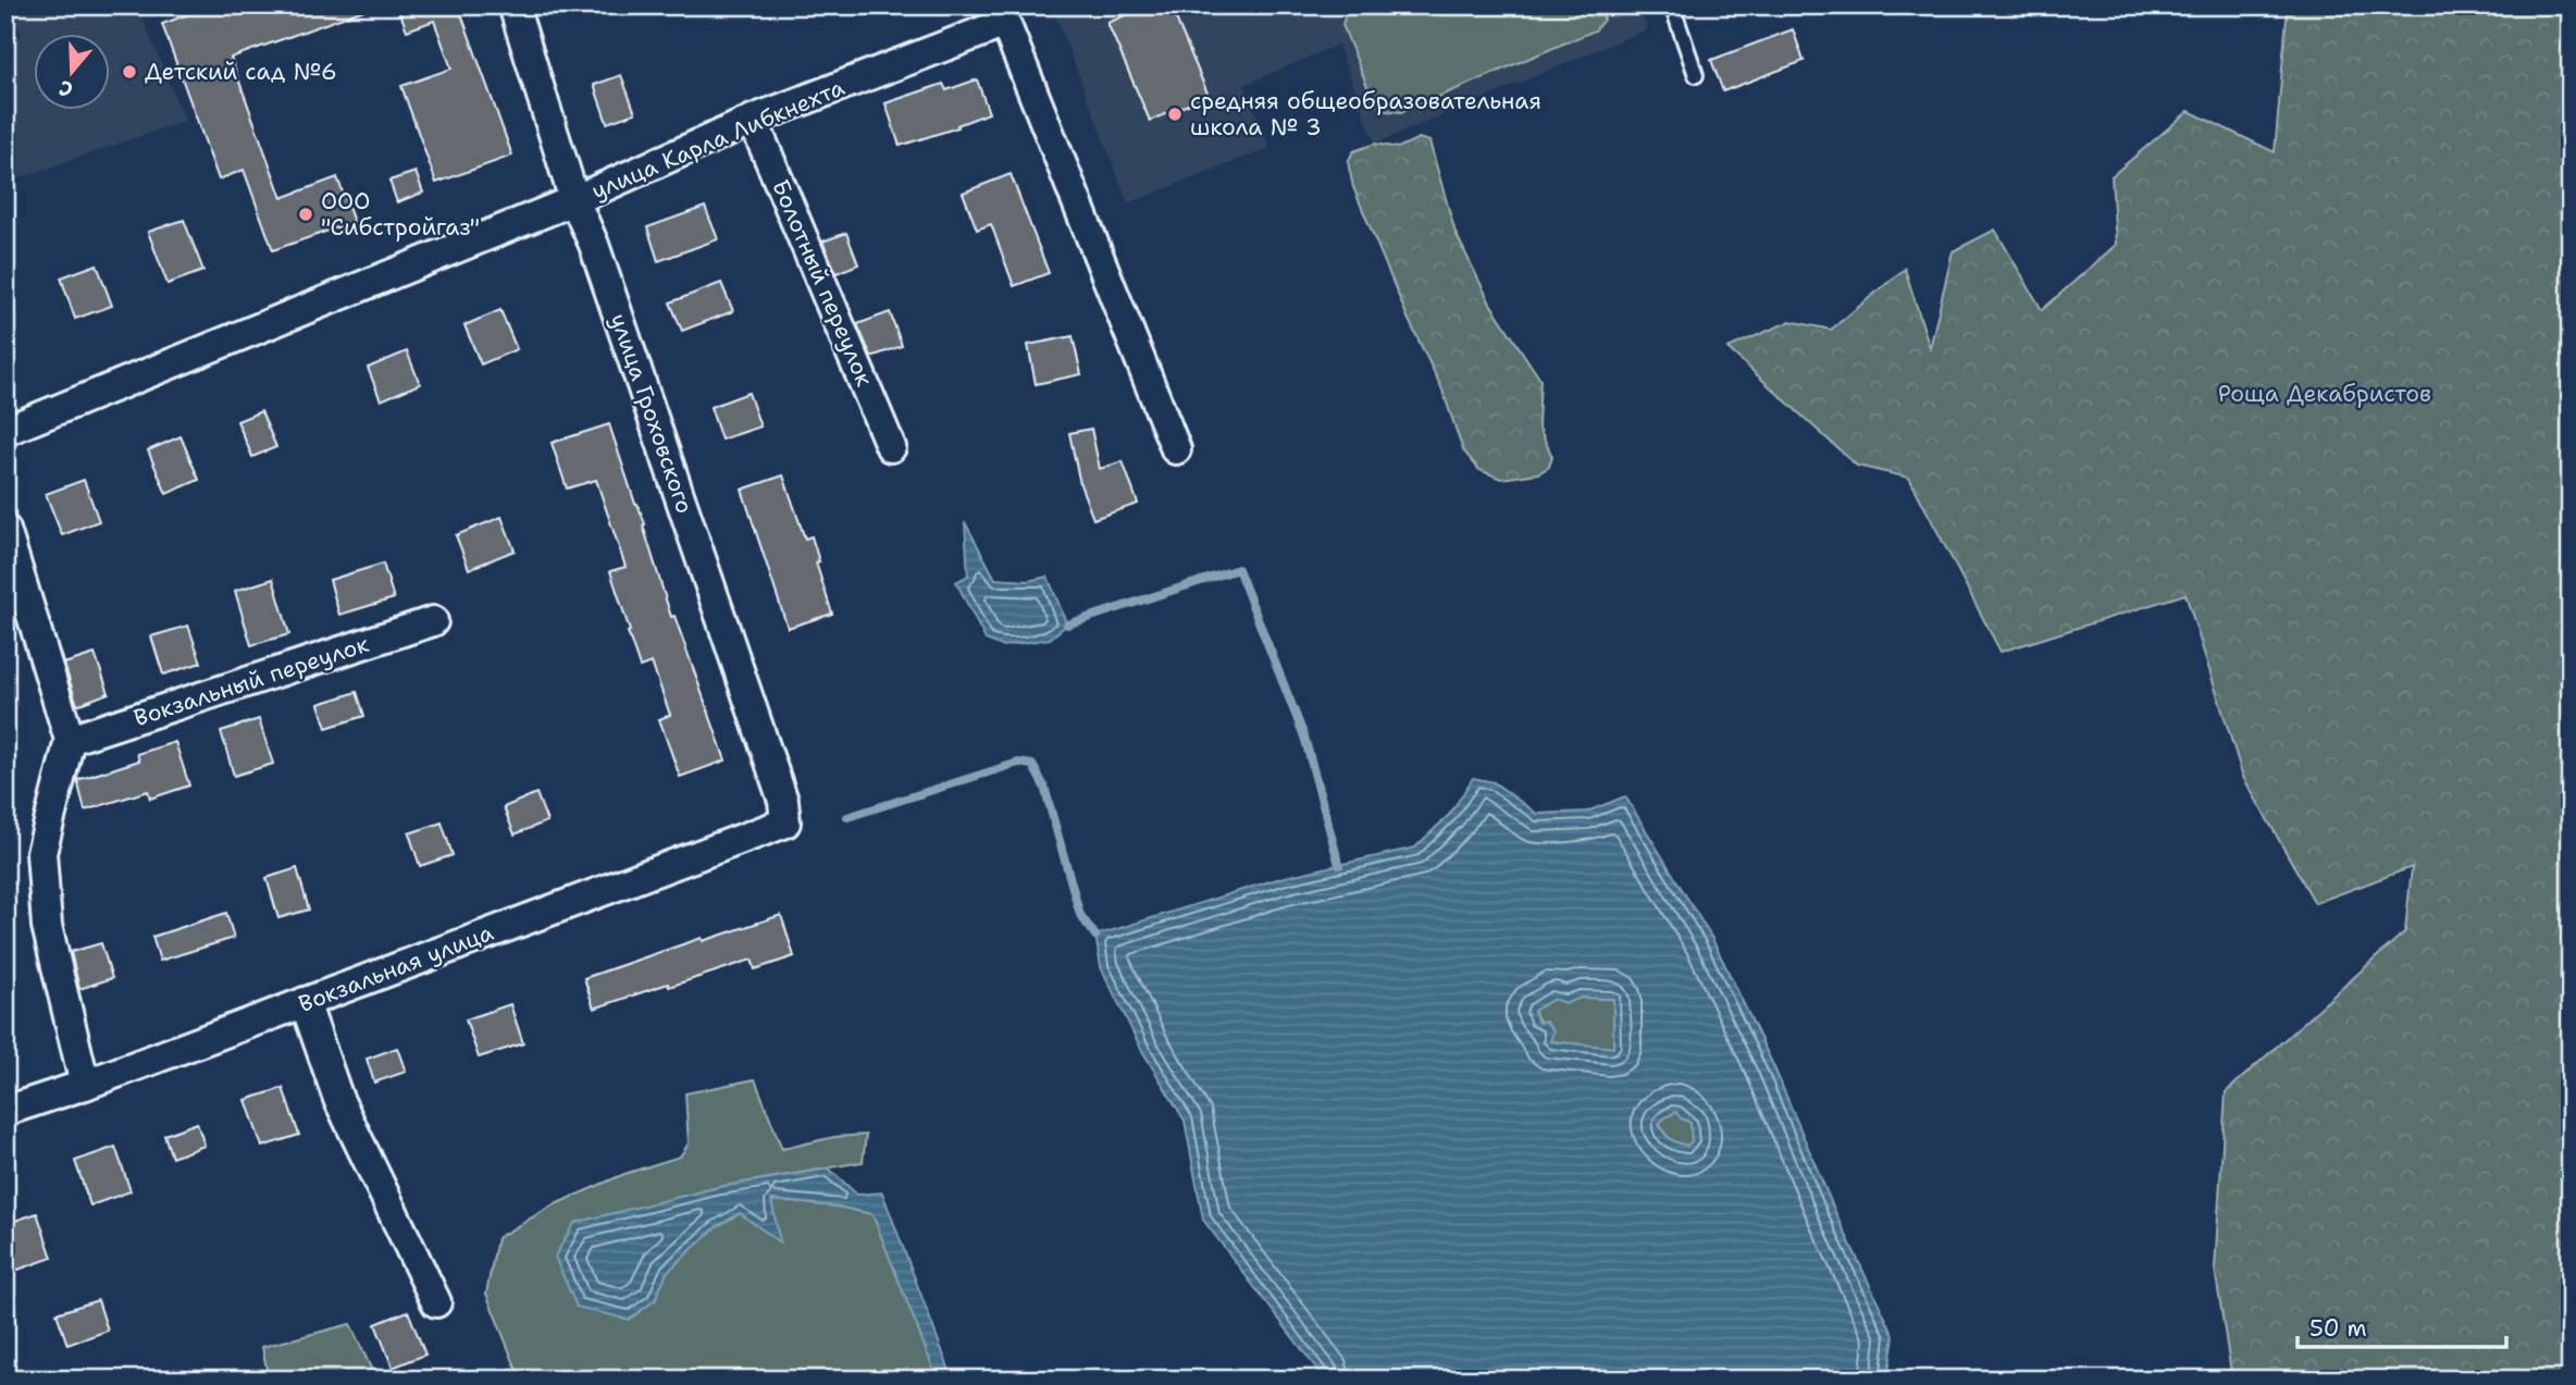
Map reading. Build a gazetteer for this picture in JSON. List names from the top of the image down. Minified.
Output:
{"streets":{"street":["улица Карла Либкнехта","Болотный переулок","улица Гроховского","Вокзальный переулок","Вокзальная улица"]},"crossings":[["улица Карла Либкнехта","Болотный переулок"],["улица Карла Либкнехта","улица Гроховского"],["улица Гроховского","Вокзальная улица"]],"parks":["Роща Декабристов"],"places":["Детский сад №6","средняя общеобразовательная школа № 3","ООО \"Сибстройгаз\""],"scale_bar":"50 m","north":"bottom"}
